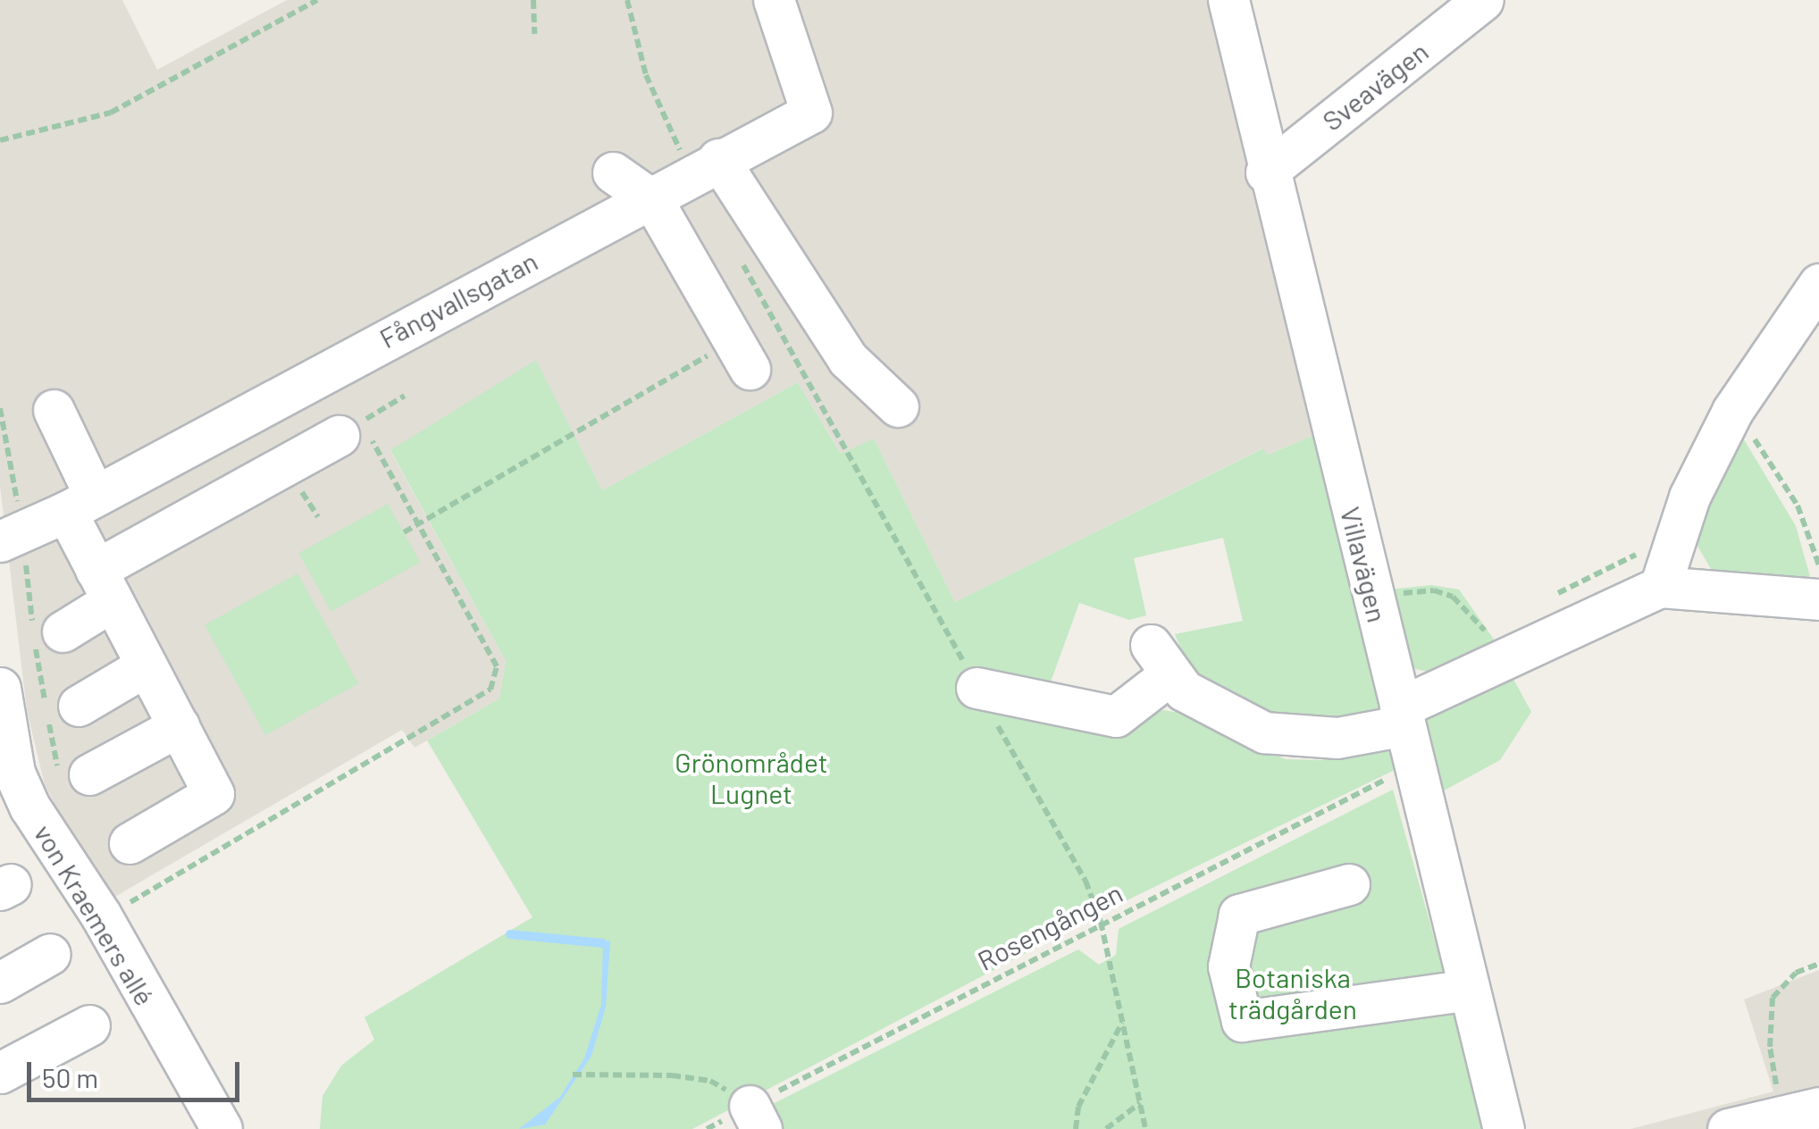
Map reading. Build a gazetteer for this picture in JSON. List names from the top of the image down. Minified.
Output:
{"streets":{"street":["Sveavägen","Fångvallsgatan","Villavägen","von Kraemers allé"],"path":["Rosengången"]},"crossings":[["Sveavägen","Villavägen"],["Villavägen","Rosengången"]],"parks":["Grönområdet Lugnet","Botaniska trädgården"],"scale_bar":"50 m"}
